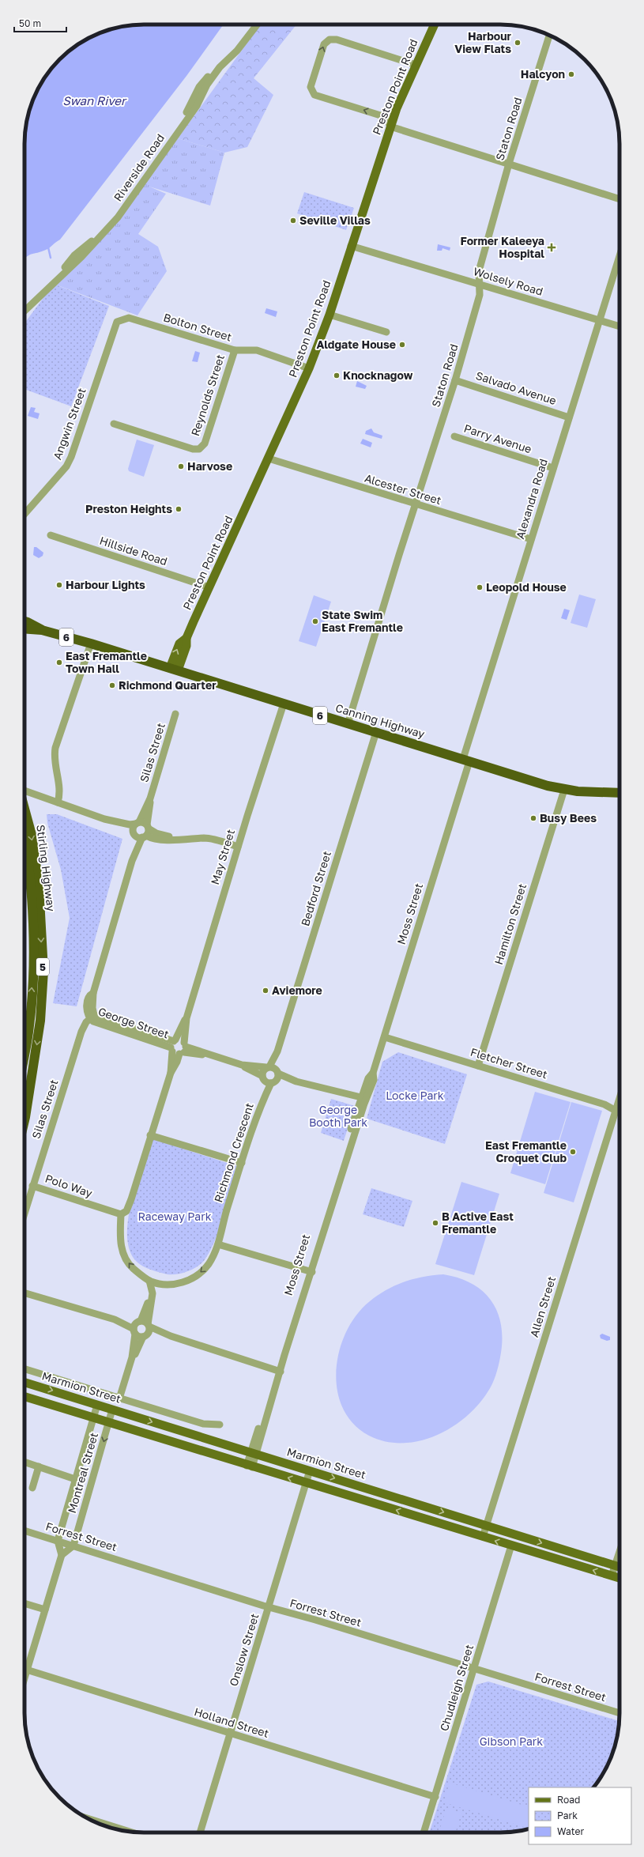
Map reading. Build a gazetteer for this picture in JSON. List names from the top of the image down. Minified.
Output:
{"streets":{"highway":["6","Canning Highway","Stirling Highway","5"],"main road":["Preston Point Road","Marmion Street"],"street":["Staton Road","Riverside Road","Wolsely Road","Bolton Street","Salvado Avenue","Reynolds Street","Angwin Street","Parry Avenue","Alcester Street","Alexandra Road","Hillside Road","Silas Street","May Street","Bedford Street","Moss Street","Hamilton Street","George Street","Fletcher Street","Richmond Crescent","Polo Way","Allen Street","Montreal Street","Forrest Street","Onslow Street","Chudleigh Street","Holland Street"]},"crossings":[["Preston Point Road","Wolsely Road"],["Preston Point Road","Bolton Street"],["Preston Point Road","Alcester Street"],["Preston Point Road","Hillside Road"],["Preston Point Road","Canning Highway"],["Staton Road","Wolsely Road"],["Staton Road","Salvado Avenue"],["Staton Road","Alcester Street"],["Staton Road","Canning Highway"],["Wolsely Road","Alexandra Road"],["Bolton Street","Reynolds Street"],["Bolton Street","Angwin Street"],["Salvado Avenue","Alexandra Road"],["Parry Avenue","Alexandra Road"],["Alcester Street","Alexandra Road"],["Alexandra Road","Canning Highway"],["Alexandra Road","Moss Street"],["Canning Highway","May Street"],["Canning Highway","Bedford Street"],["Canning Highway","Moss Street"],["Canning Highway","Hamilton Street"],["Silas Street","George Street"],["Silas Street","Polo Way"],["May Street","George Street"],["Bedford Street","George Street"],["Moss Street","George Street"],["Moss Street","Fletcher Street"],["Moss Street","Marmion Street"],["Hamilton Street","Fletcher Street"],["George Street","Richmond Crescent"],["Fletcher Street","Allen Street"],["Allen Street","Marmion Street"],["Marmion Street","Montreal Street"],["Marmion Street","Onslow Street"],["Montreal Street","Forrest Street"],["Forrest Street","Onslow Street"],["Forrest Street","Chudleigh Street"],["Onslow Street","Holland Street"],["Chudleigh Street","Holland Street"]],"water":["Swan River"],"parks":["Locke Park","George Booth Park","Raceway Park","Gibson Park"],"places":{"other":["Harbour View Flats","Halcyon","Seville Villas","Aldgate House","Knocknagow","Harvose","Preston Heights","Harbour Lights","Leopold House","State Swim East Fremantle","East Fremantle Town Hall","Richmond Quarter","Busy Bees","Aviemore","East Fremantle Croquet Club","B Active East Fremantle"],"health":["Former Kaleeya Hospital"]},"legend":["Road","Park","Water"],"scale_bar":"50 m"}
